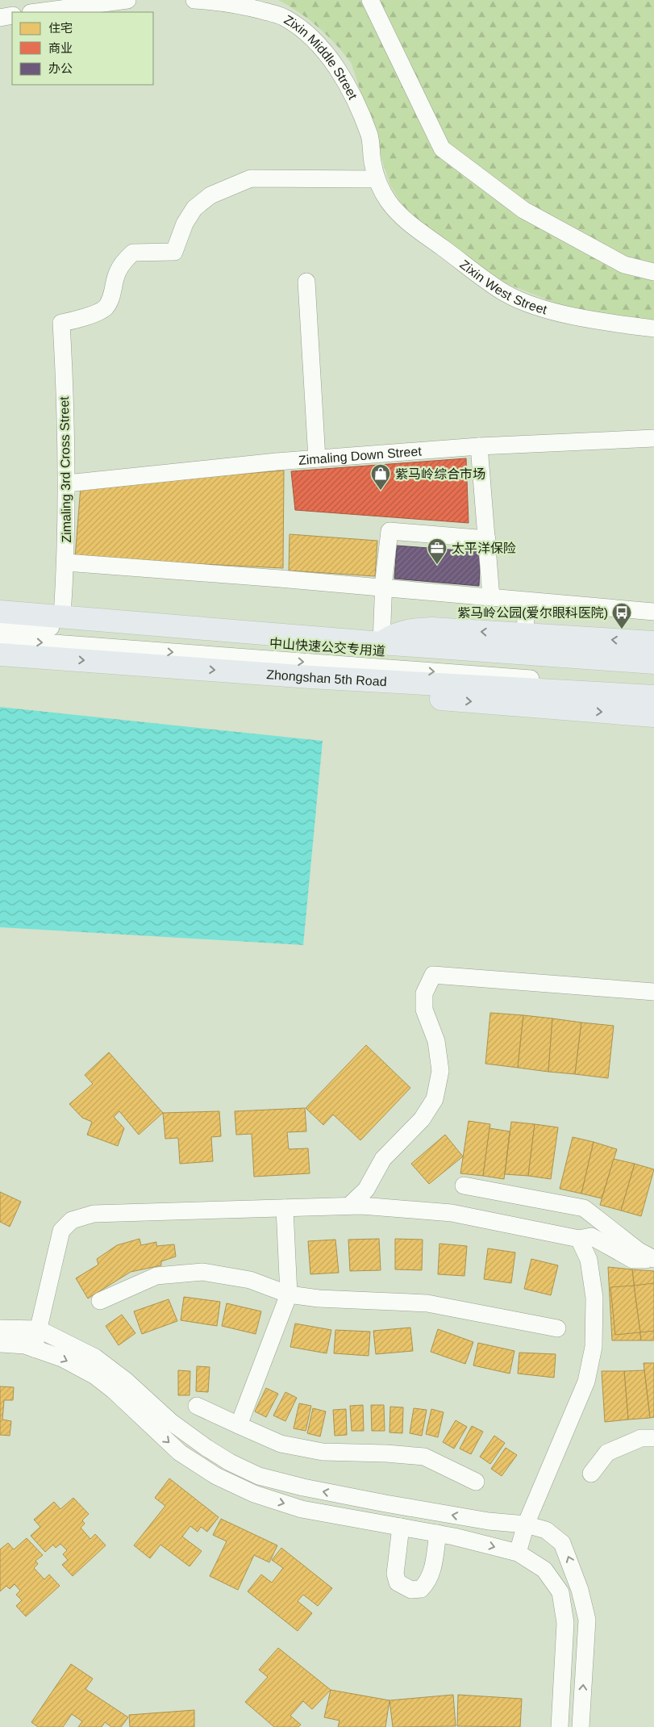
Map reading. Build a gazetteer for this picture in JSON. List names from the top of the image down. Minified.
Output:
{"streets":{"main road":["Zhongshan 5th Road"],"street":["Zixin Middle Street","Zixin West Street","Zimaling Down Street","Zimaling 3rd Cross Street","中山快速公交专用道"]},"crossings":[["Zixin Middle Street","Zixin West Street"],["Zixin Middle Street","Zimaling 3rd Cross Street"],["Zixin West Street","Zimaling 3rd Cross Street"],["Zimaling Down Street","Zimaling 3rd Cross Street"]],"places":{"shop":["紫马岭综合市场"],"office":["太平洋保险"],"bus stop":["紫马岭公园(爱尔眼科医院)"]},"legend":["住宅","商业","办公"]}
